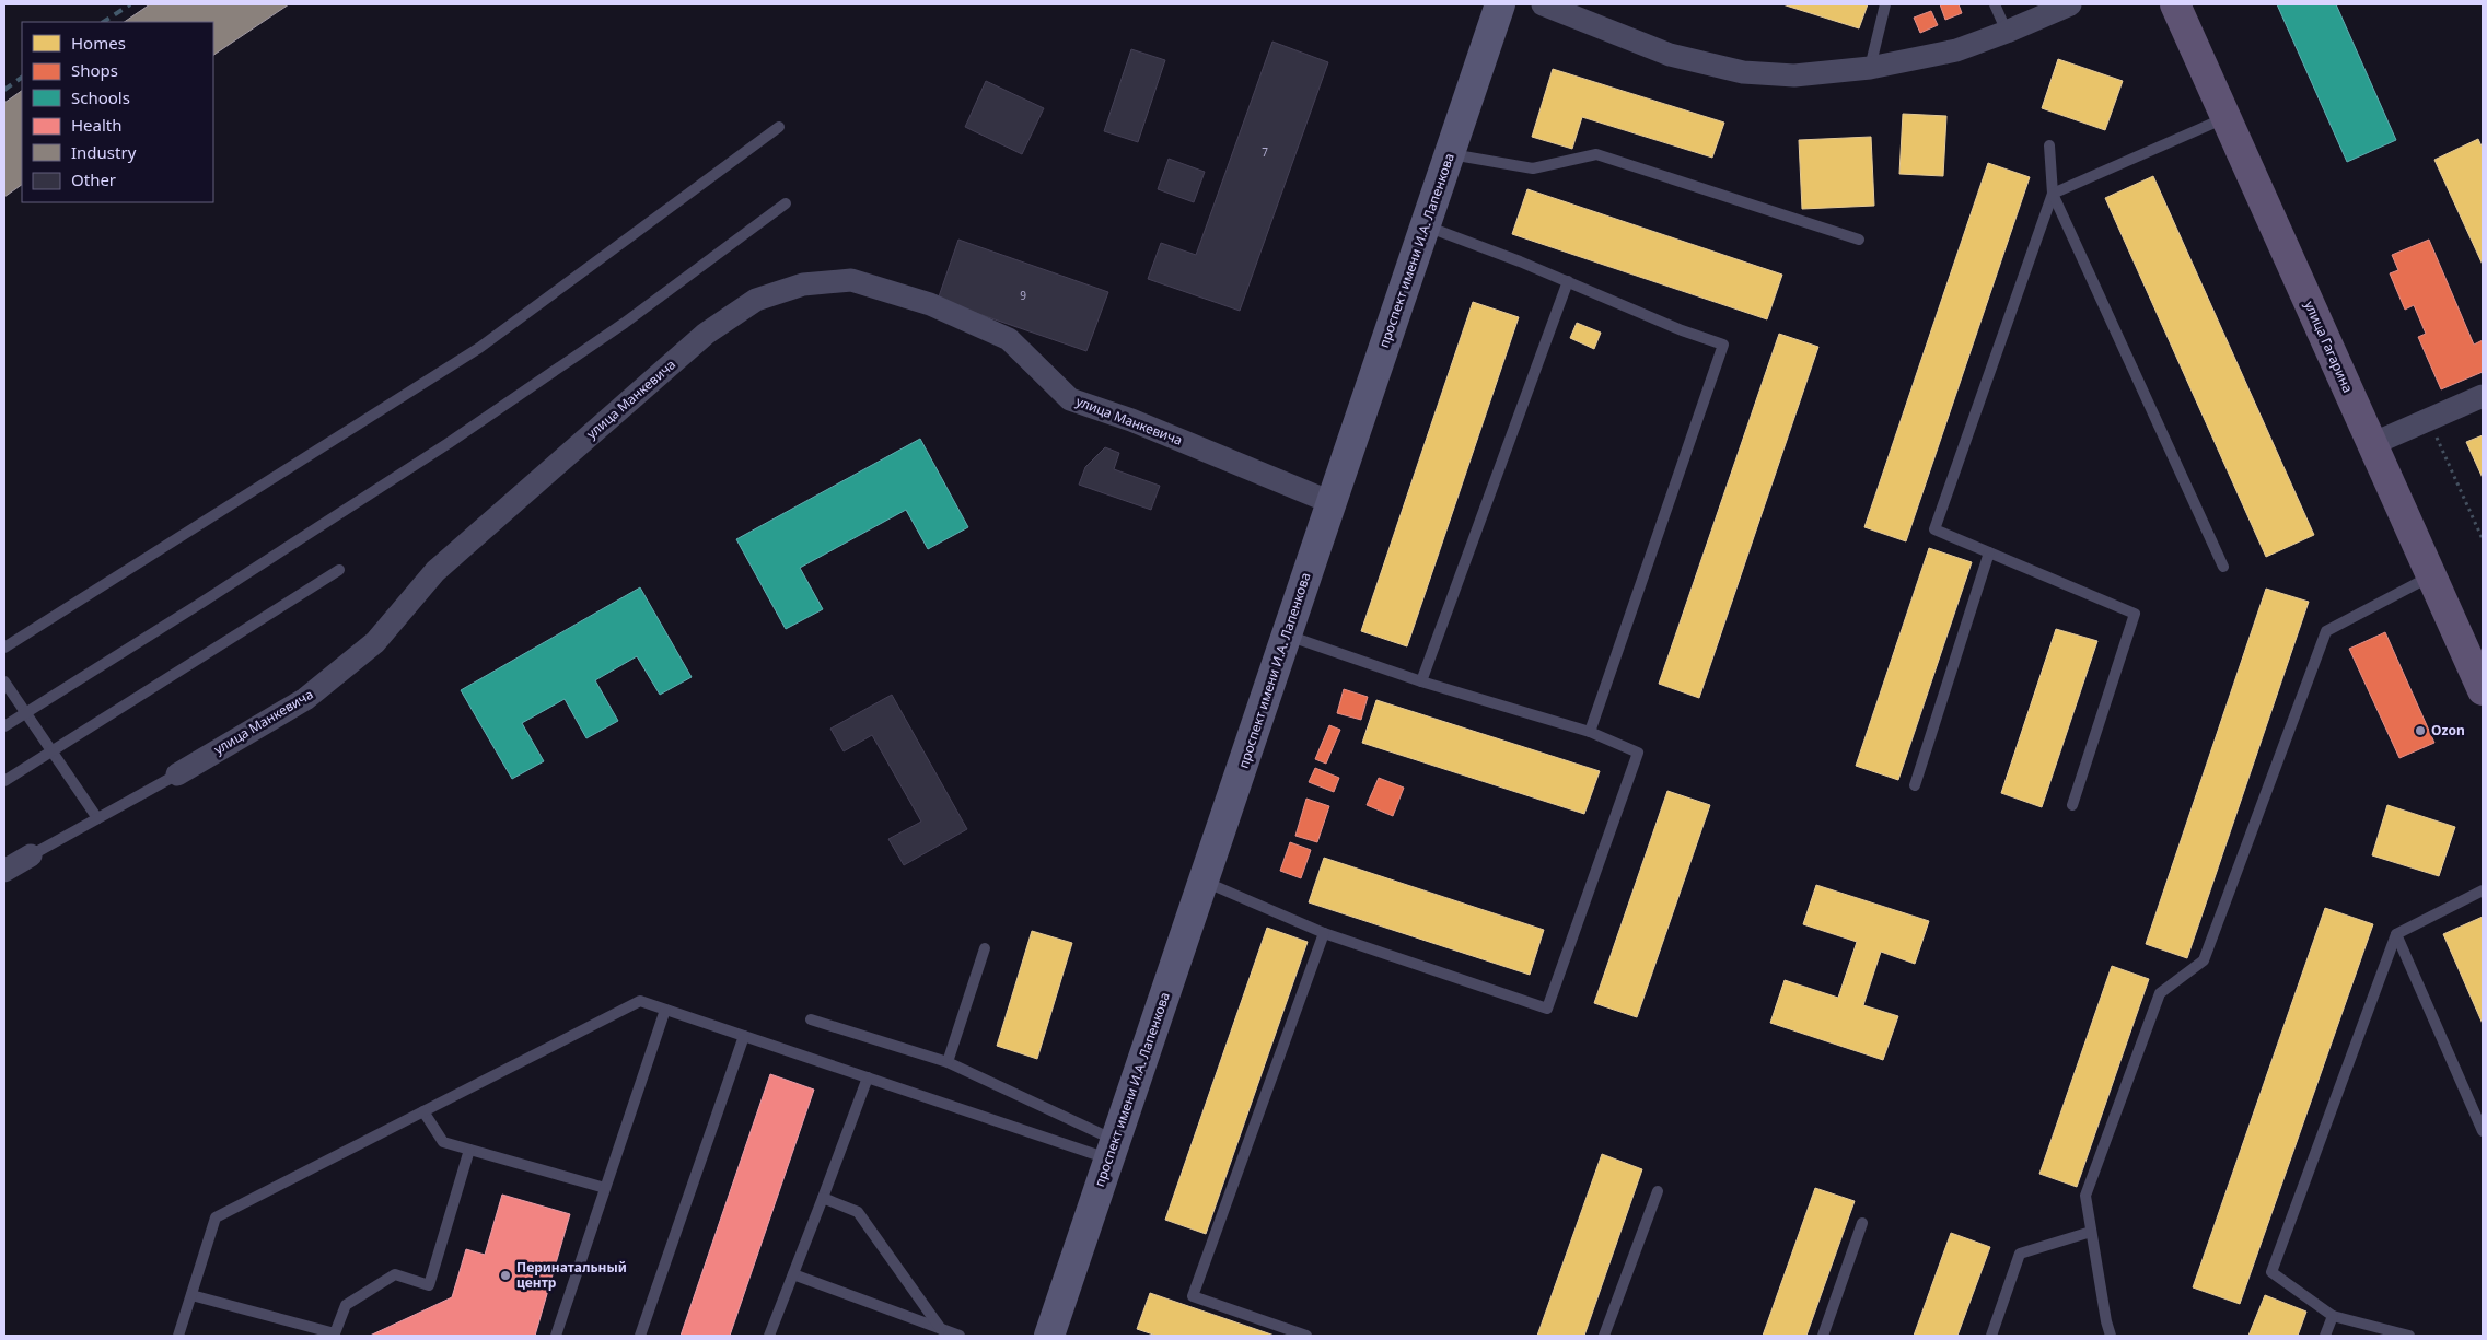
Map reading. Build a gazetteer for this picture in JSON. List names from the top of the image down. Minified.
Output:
{"streets":{"main road":["проспект имени И.А. Лапенкова","улица Гагарина"],"street":["улица Манкевича"]},"crossings":[["проспект имени И.А. Лапенкова","улица Манкевича"]],"places":["Ozon","Перинатальный центр"],"house_numbers":["7","9"],"legend":["Homes","Shops","Schools","Health","Industry","Other"]}
